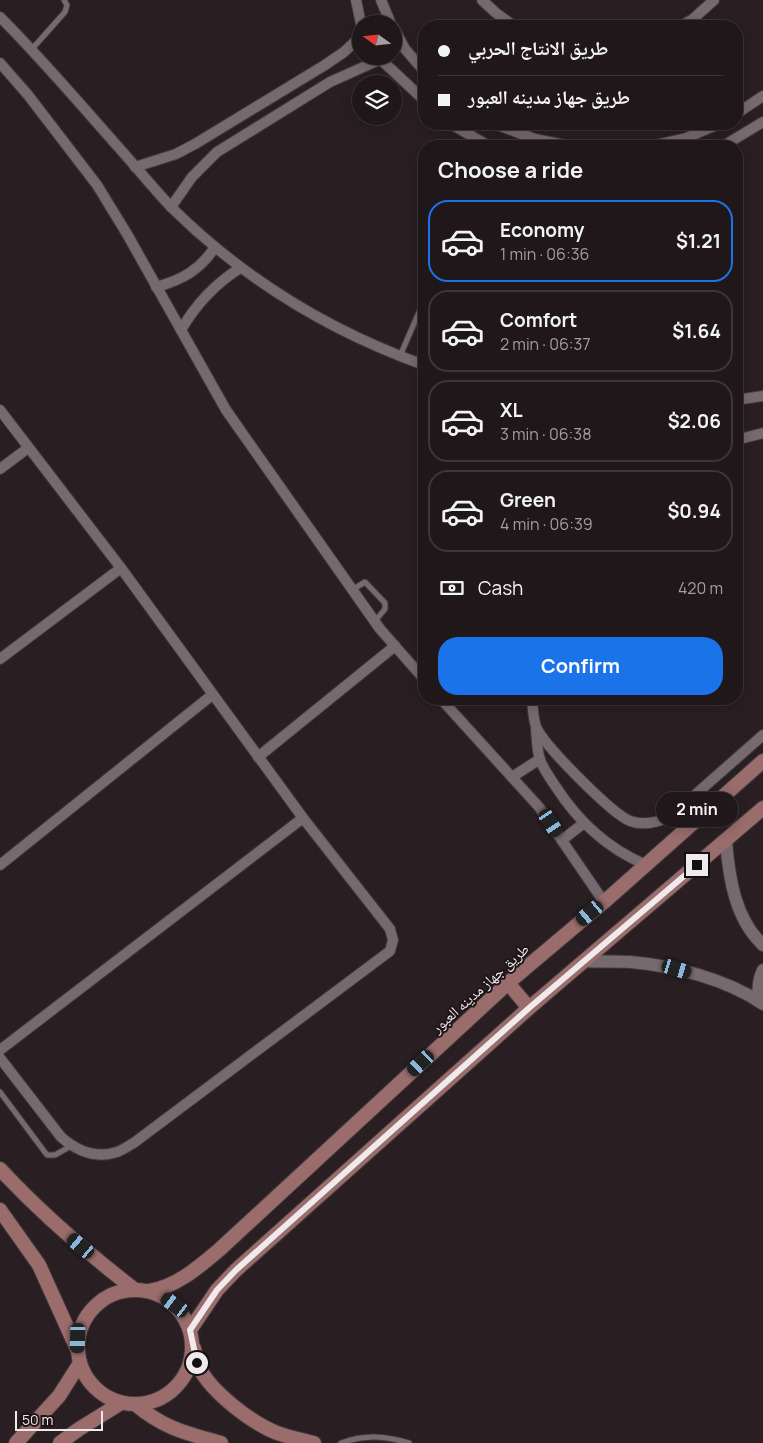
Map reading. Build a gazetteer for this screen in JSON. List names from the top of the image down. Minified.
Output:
{"streets":{"main road":["طريق جهاز مدينه العبور"]},"scale_bar":"50 m","north":"left","page":{"banner":["طريق الانتاج الحربي","طريق جهاز مدينه العبور"],"heading":"Choose a ride","list":[{"name":"Economy","note":"1 min · 06:36","value":"$1.21"},{"name":"Comfort","note":"2 min · 06:37","value":"$1.64"},{"name":"XL","note":"3 min · 06:38","value":"$2.06"},{"name":"Green","note":"4 min · 06:39","value":"$0.94"}],"pay":["Cash","420 m"],"buttons":"Confirm","bubble":"2 min","scale":"50 m"}}
